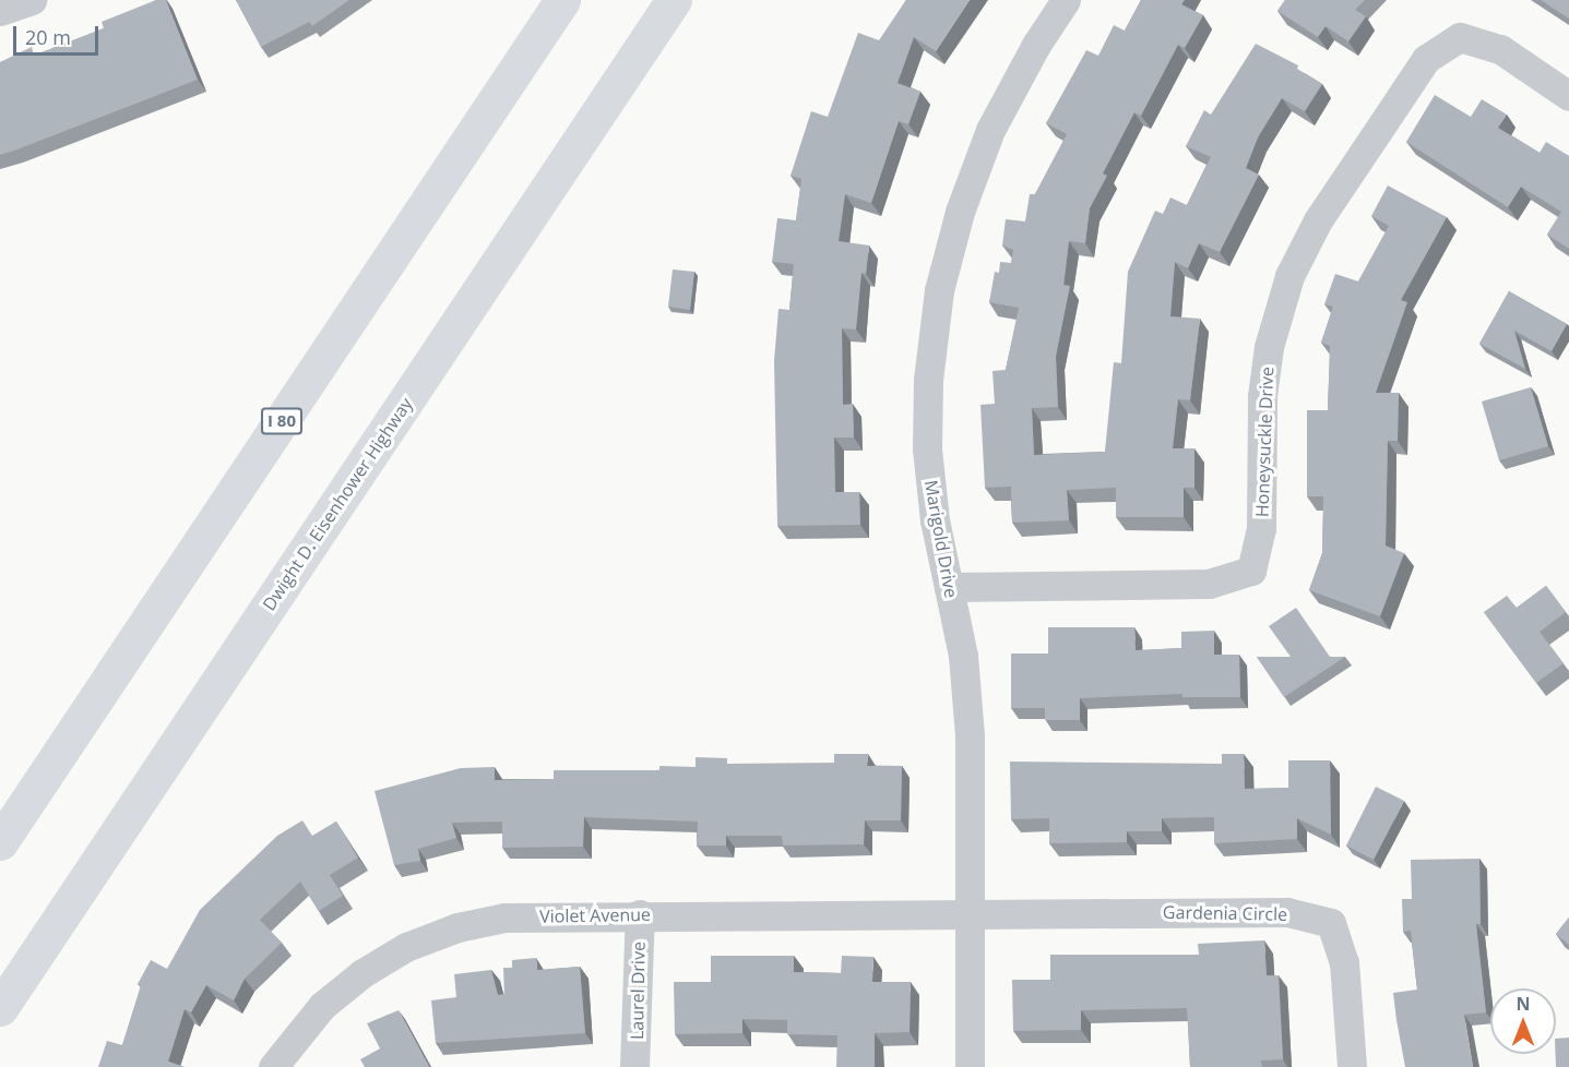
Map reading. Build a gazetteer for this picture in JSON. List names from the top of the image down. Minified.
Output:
{"streets":{"highway":["I 80","Dwight D. Eisenhower Highway"],"street":["Honeysuckle Drive","Marigold Drive","Gardenia Circle","Violet Avenue","Laurel Drive"]},"crossings":[["Honeysuckle Drive","Marigold Drive"],["Marigold Drive","Gardenia Circle"],["Marigold Drive","Violet Avenue"],["Gardenia Circle","Violet Avenue"],["Violet Avenue","Laurel Drive"]],"scale_bar":"20 m","north":"top"}
